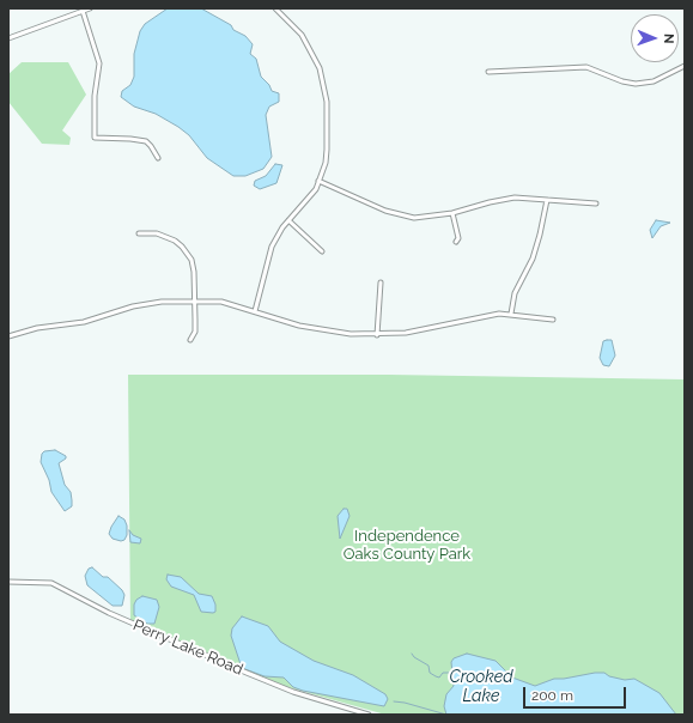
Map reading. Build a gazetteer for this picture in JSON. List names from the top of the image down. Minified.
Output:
{"streets":{"street":["Perry Lake Road"]},"water":["Crooked Lake"],"parks":["Independence Oaks County Park"],"scale_bar":"200 m","north":"right"}
